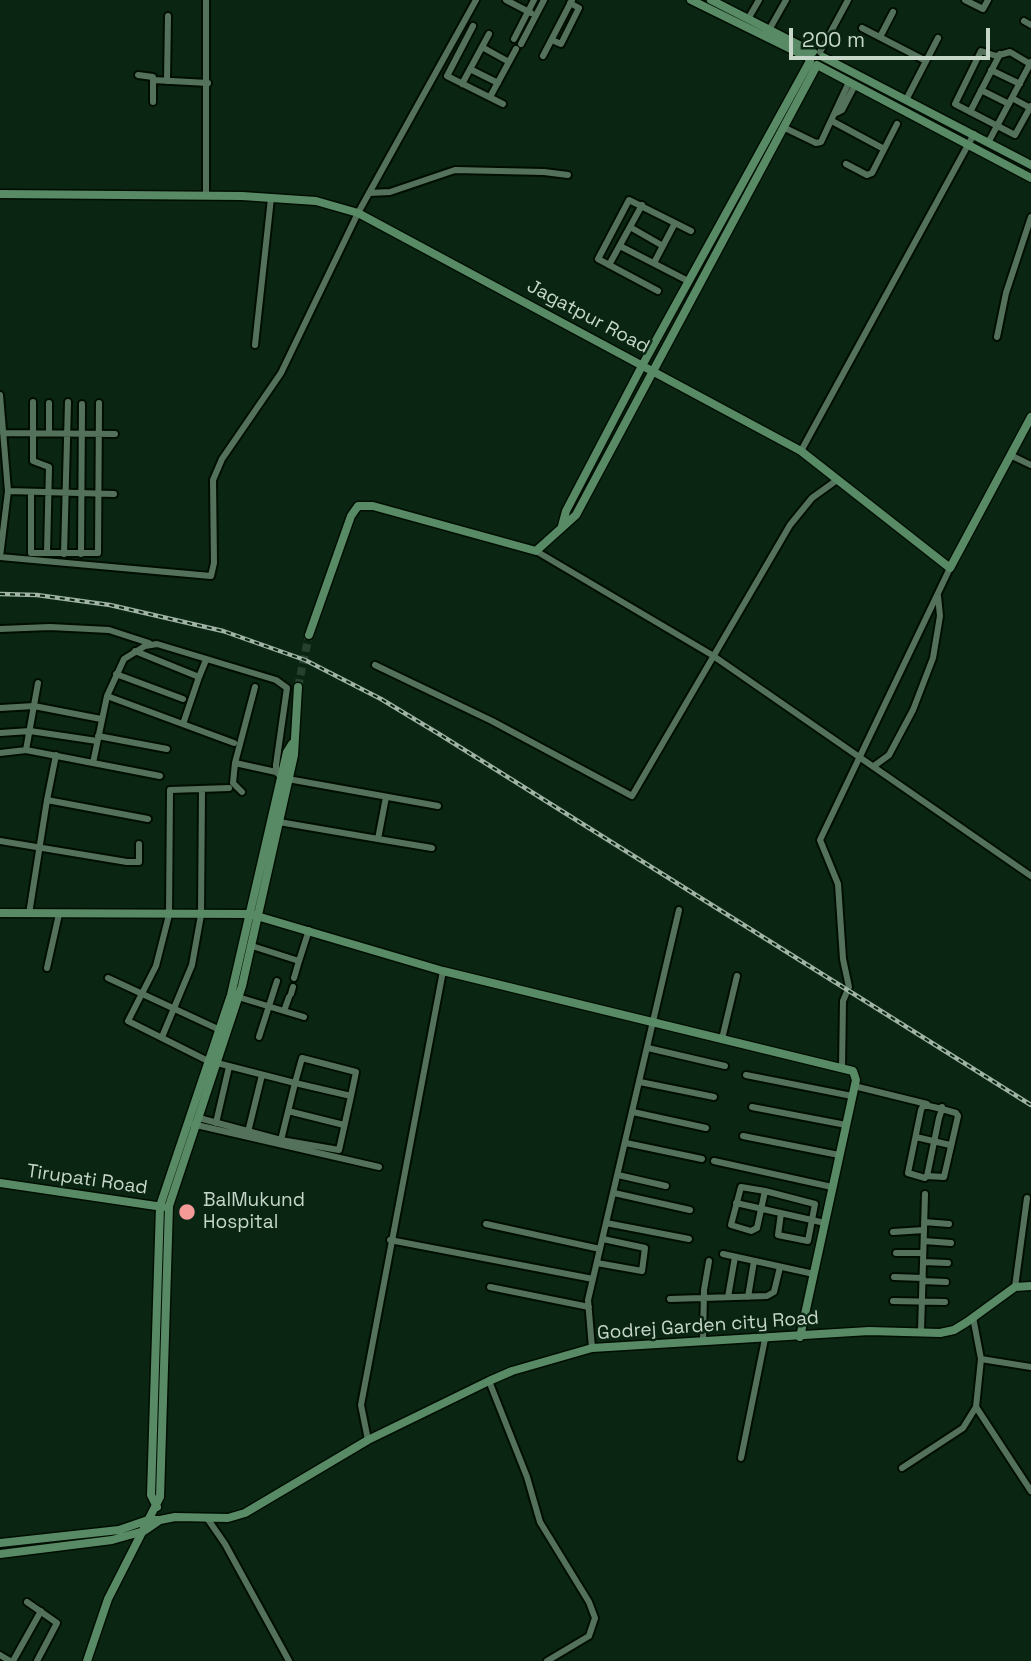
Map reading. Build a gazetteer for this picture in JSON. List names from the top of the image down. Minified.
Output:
{"streets":{"street":["Jagatpur Road","Tirupati Road","Godrej Garden city Road"]},"places":["BalMukund Hospital"],"scale_bar":"200 m"}
